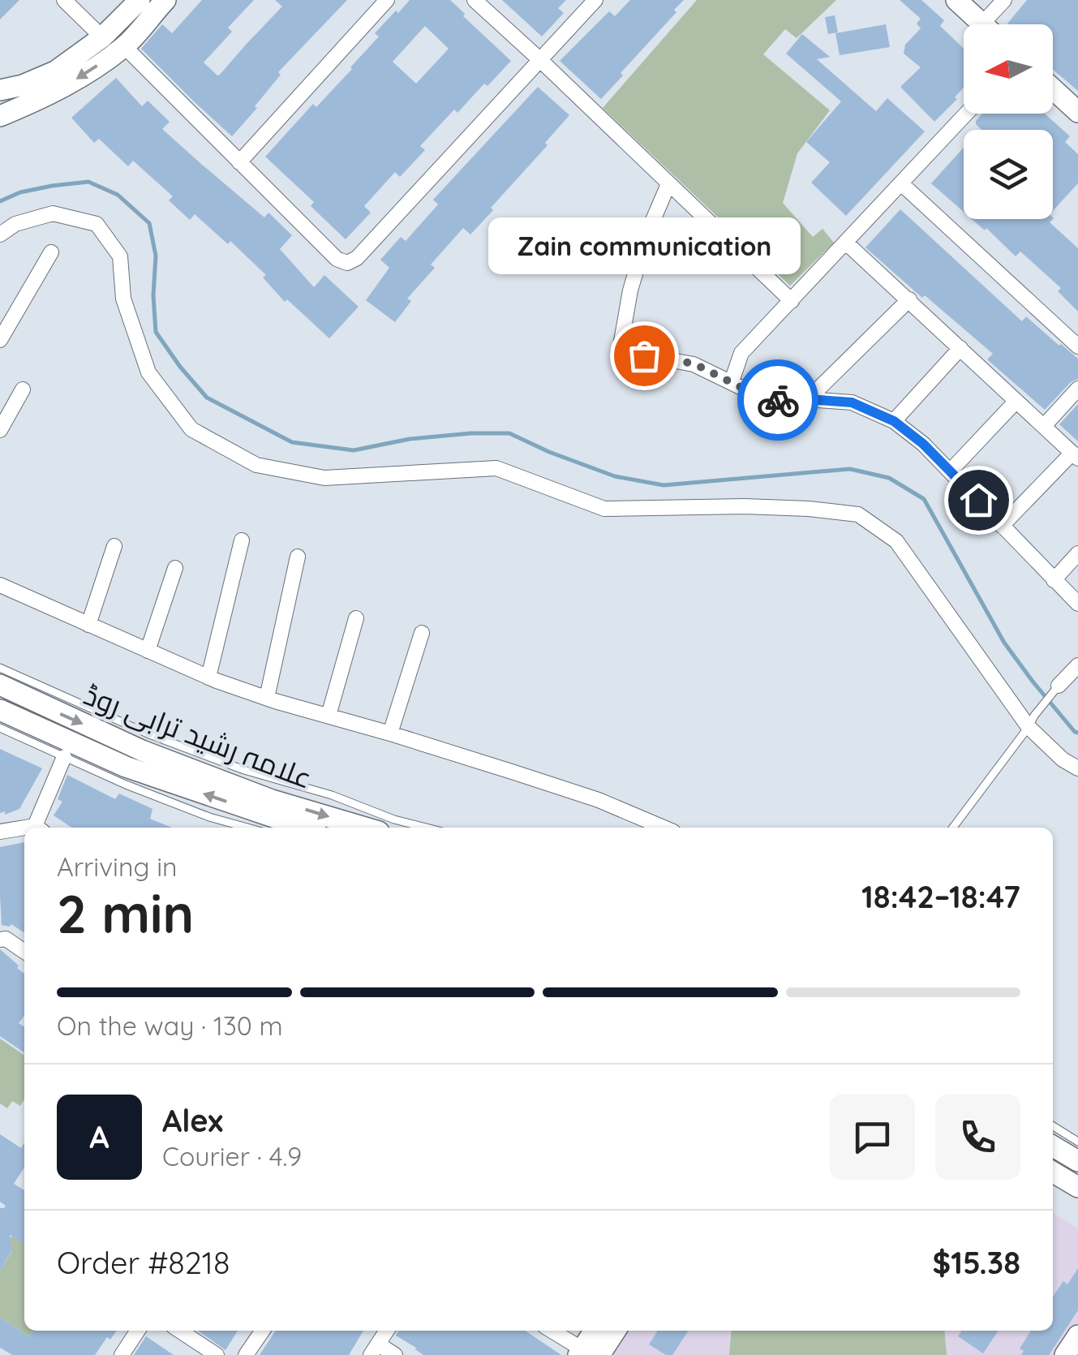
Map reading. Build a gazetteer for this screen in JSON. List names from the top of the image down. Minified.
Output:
{"streets":{"main road":["علامہ رشید ترابی روڈ"]},"places":["Zain communication"],"north":"left","page":{"bubble":"Zain communication","heading":["2 min","Arriving in","18:42–18:47"],"panel":["Alex","Courier · 4.9","Order #8218","$15.38"],"bar":"On the way · 130 m","round":"A"}}
